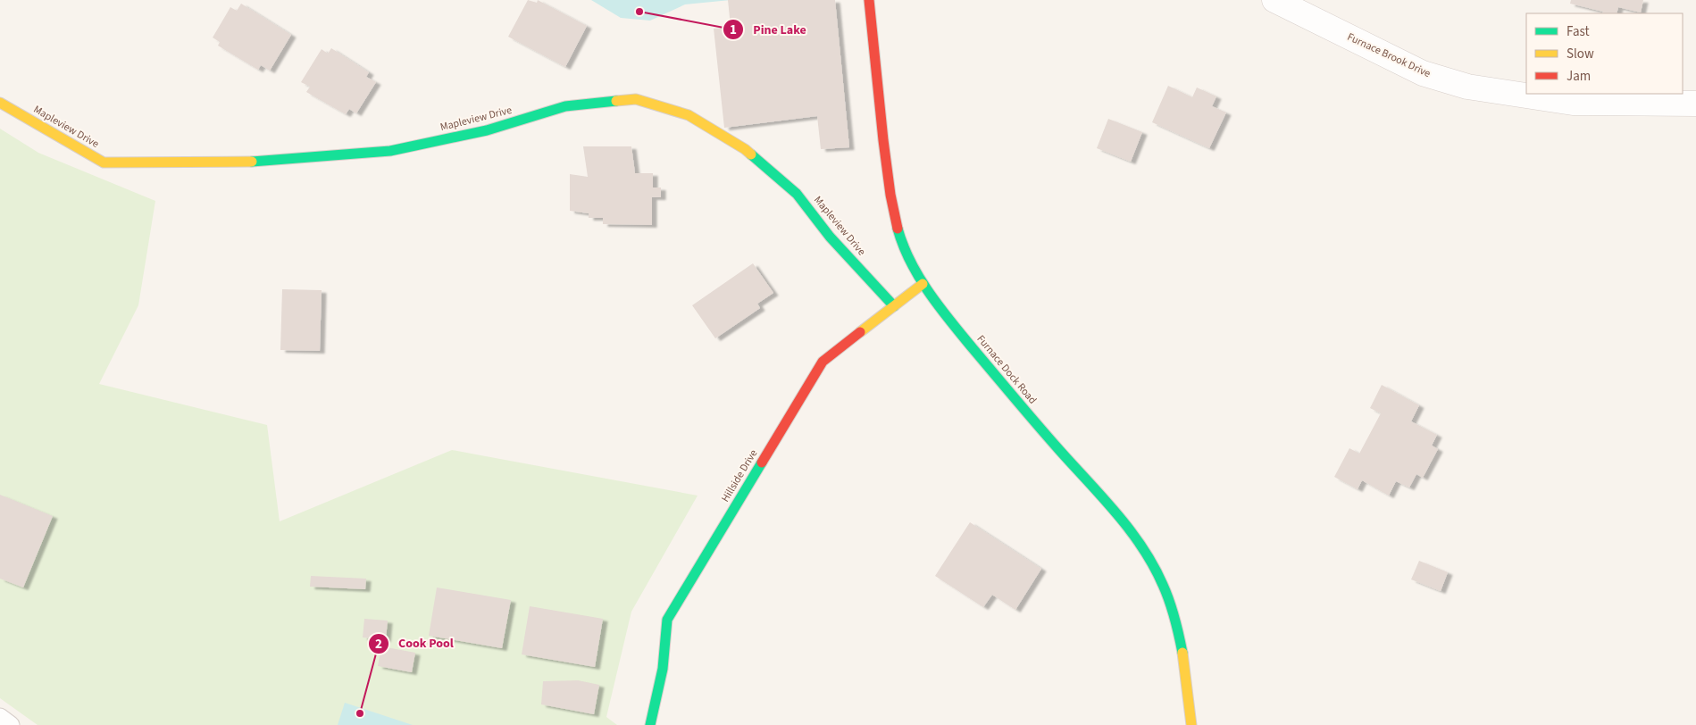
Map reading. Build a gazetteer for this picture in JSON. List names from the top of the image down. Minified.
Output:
{"streets":{"street":["Furnace Brook Drive","Mapleview Drive","Furnace Dock Road","Hillside Drive"]},"crossings":[["Mapleview Drive","Hillside Drive"],["Furnace Dock Road","Hillside Drive"]],"places":["Pine Lake","Cook Pool"],"legend":["Fast","Slow","Jam"]}
